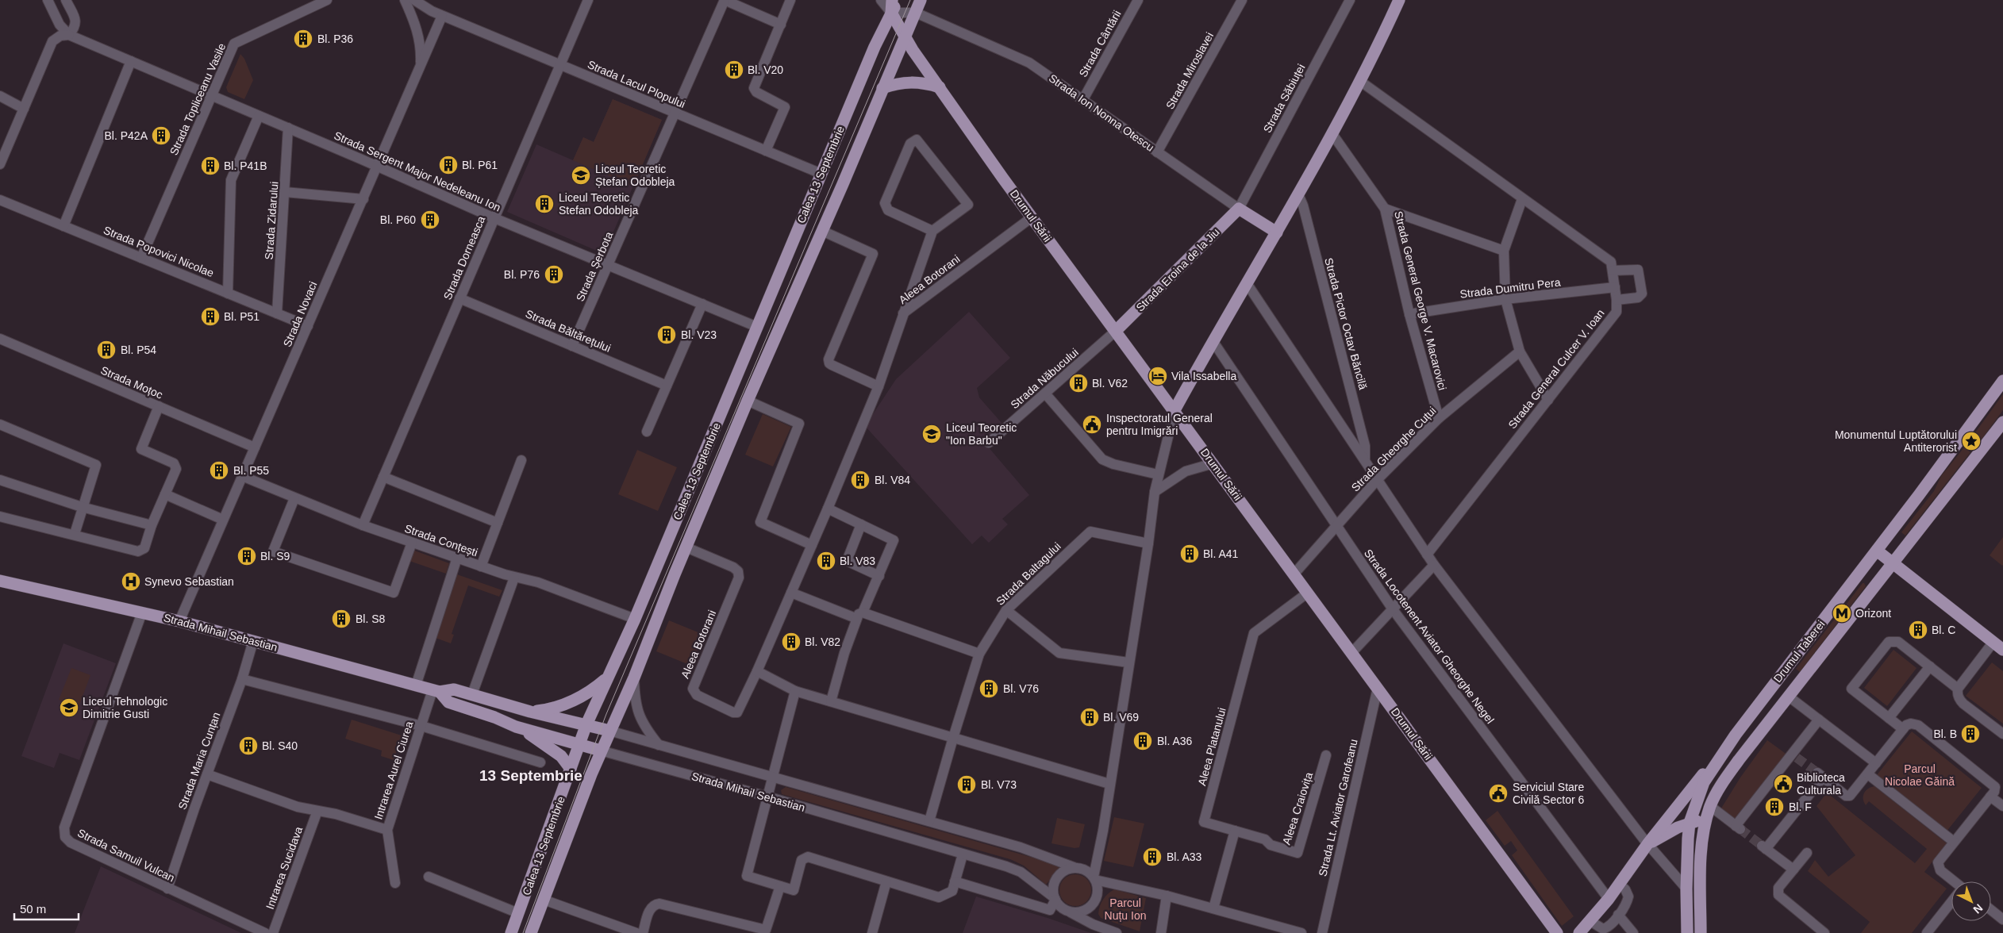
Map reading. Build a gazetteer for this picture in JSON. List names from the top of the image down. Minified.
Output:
{"streets":{"main road":["Strada Ion Nonna Otescu","Calea 13 Septembrie","Drumul Sării","Strada Eroina de la Jiu","Strada Mihail Sebastian","Drumul Taberei"],"street":["Strada Cântării","Strada Miroslavei","Strada Lacul Plopului","Strada Săbiuței","Strada Topliceanu Vasile","Strada Sergent Major Nedeleanu Ion","Strada Zidarului","Strada Popovici Nicolae","Strada Dorneasca","Strada Șerbota","Aleea Botorani","Strada Dumitru Pera","Strada General George V. Macarovici","Strada Novaci","Strada Pictor Octav Băncilă","Strada Băltărețului","Strada General Culcer V. Ioan","Strada Năbucului","Strada Moțoc","Strada Gheorghe Cuțui","Strada Conțești","Strada Baltagului","Strada Locotenent Aviator Gheorghe Negel","Aleea Platanului","Strada Maria Cunțan","Intrarea Aurel Ciurea","Strada Lt. Aviator Garofeanu","Aleea Craiovița","Strada Samuil Vulcan","Intrarea Sucidava"]},"crossings":[["Strada Cântării","Strada Ion Nonna Otescu"],["Strada Miroslavei","Strada Ion Nonna Otescu"],["Strada Lacul Plopului","Calea 13 Septembrie"],["Strada Lacul Plopului","Strada Dorneasca"],["Strada Lacul Plopului","Strada Șerbota"],["Strada Lacul Plopului","Strada Novaci"],["Strada Săbiuței","Strada Ion Nonna Otescu"],["Strada Săbiuței","Strada Eroina de la Jiu"],["Strada Topliceanu Vasile","Strada Sergent Major Nedeleanu Ion"],["Strada Topliceanu Vasile","Strada Popovici Nicolae"],["Strada Ion Nonna Otescu","Calea 13 Septembrie"],["Strada Ion Nonna Otescu","Strada Eroina de la Jiu"],["Strada Sergent Major Nedeleanu Ion","Calea 13 Septembrie"],["Strada Sergent Major Nedeleanu Ion","Strada Zidarului"],["Strada Sergent Major Nedeleanu Ion","Strada Dorneasca"],["Strada Sergent Major Nedeleanu Ion","Strada Șerbota"],["Strada Sergent Major Nedeleanu Ion","Strada Novaci"],["Calea 13 Septembrie","Drumul Sării"],["Calea 13 Septembrie","Aleea Botorani"],["Calea 13 Septembrie","Strada Conțești"],["Calea 13 Septembrie","Strada Mihail Sebastian"],["Drumul Sării","Strada Eroina de la Jiu"],["Drumul Sării","Aleea Botorani"],["Drumul Sării","Strada Năbucului"],["Drumul Sării","Strada Gheorghe Cuțui"],["Drumul Sării","Aleea Platanului"],["Drumul Sării","Strada Lt. Aviator Garofeanu"],["Strada Zidarului","Strada Popovici Nicolae"],["Strada Popovici Nicolae","Strada Novaci"],["Strada Dorneasca","Strada Băltărețului"],["Strada Dorneasca","Strada Conțești"],["Strada Șerbota","Strada Băltărețului"],["Strada Eroina de la Jiu","Strada Năbucului"],["Strada Dumitru Pera","Strada General George V. Macarovici"],["Strada Dumitru Pera","Strada General Culcer V. Ioan"],["Strada General George V. Macarovici","Strada Gheorghe Cuțui"],["Strada Novaci","Strada Moțoc"],["Strada Novaci","Strada Conțești"],["Strada Novaci","Strada Mihail Sebastian"],["Strada Gheorghe Cuțui","Strada Locotenent Aviator Gheorghe Negel"],["Strada Baltagului","Strada Mihail Sebastian"],["Strada Mihail Sebastian","Strada Maria Cunțan"],["Strada Mihail Sebastian","Intrarea Aurel Ciurea"],["Strada Mihail Sebastian","Strada Samuil Vulcan"],["Aleea Platanului","Aleea Craiovița"],["Strada Maria Cunțan","Strada Samuil Vulcan"]],"districts":["13 Septembrie"],"parks":["Parcul Nicolae Găină","Parcul Nuțu Ion"],"places":{"building":["Bl. P36","Bl. V20","Bl. P42A","Bl. P61","Bl. P41B","Liceul Teoretic Stefan Odobleja","Bl. P60","Bl. P76","Bl. P51","Bl. V23","Bl. P54","Bl. V62","Bl. P55","Bl. V84","Bl. A41","Bl. S9","Bl. V83","Bl. S8","Bl. C","Bl. V82","Bl. V76","Bl. V69","Bl. B","Bl. A36","Bl. S40","Bl. V73","Bl. F","Bl. A33"],"school or university":["Liceul Teoretic Ștefan Odobleja","Liceul Teoretic \"Ion Barbu\"","Liceul Tehnologic Dimitrie Gusti"],"hotel":["Vila Issabella"],"public building":["Inspectoratul General pentru Imigrări","Biblioteca Culturala","Serviciul Stare Civilă Sector 6"],"place":["Monumentul Luptătorului Antiterorist"],"hospital":["Synevo Sebastian"],"metro station":["Orizont"]},"scale_bar":"50 m","north":"bottom right"}
